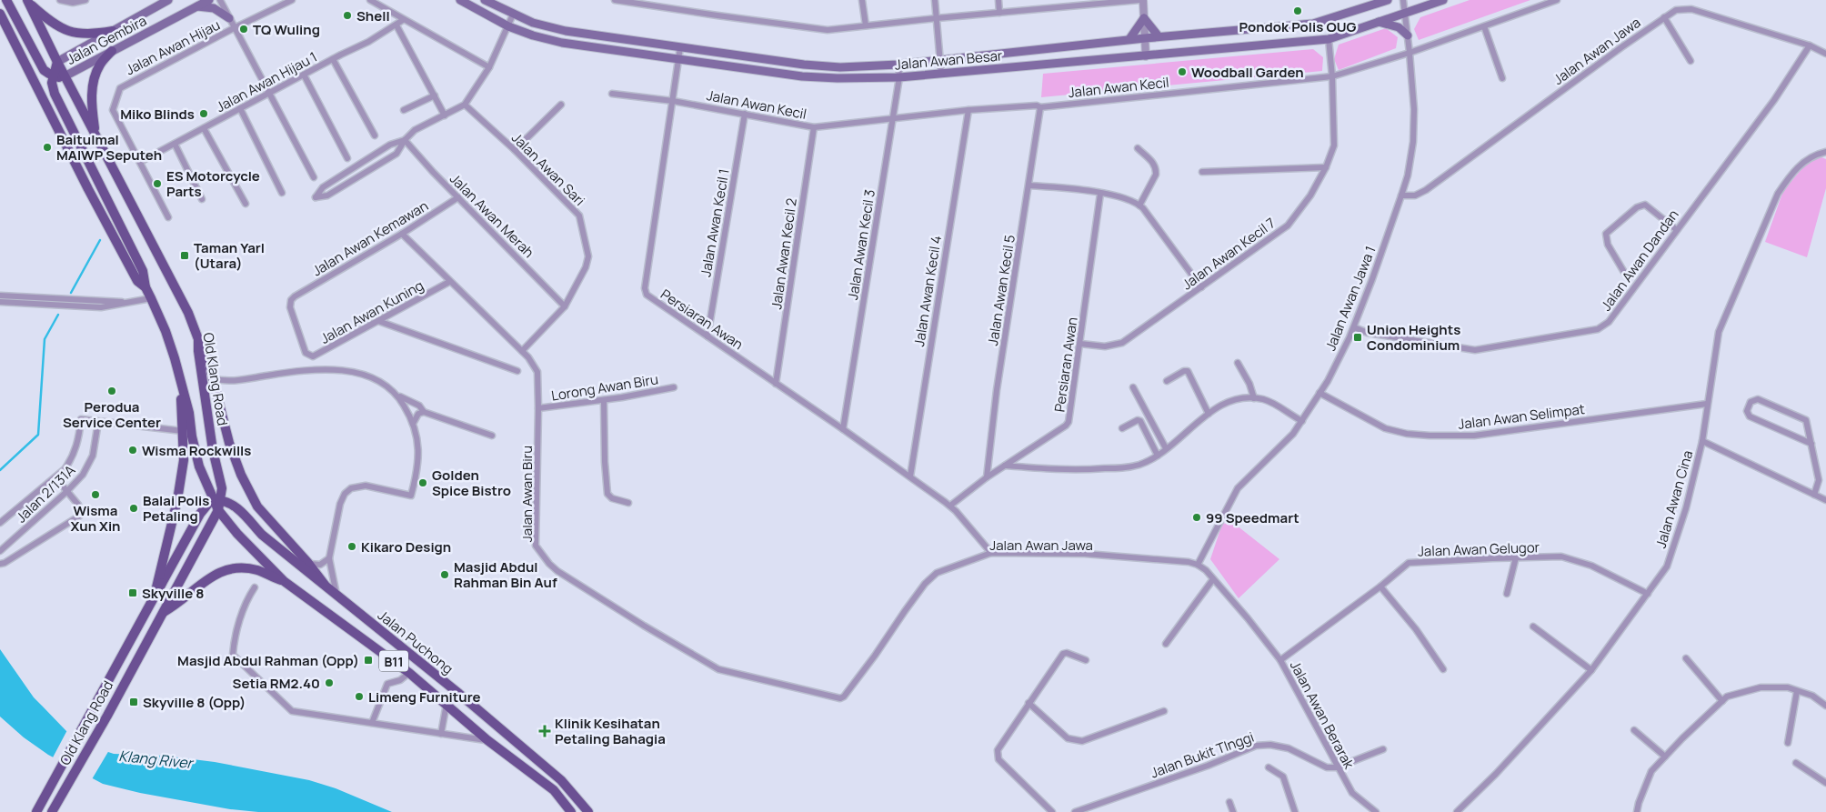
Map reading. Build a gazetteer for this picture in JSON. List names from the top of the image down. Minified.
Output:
{"streets":{"main road":["Jalan Gembira","Jalan Awan Besar","Old Klang Road","Jalan Puchong","B11"],"street":["Jalan Awan Hijau","Jalan Awan Jawa","Jalan Awan Hijau 1","Jalan Awan Kecil","Jalan Awan Sari","Jalan Awan Merah","Jalan Awan Kecil 1","Jalan Awan Kemawan","Jalan Awan Kecil 3","Jalan Awan Kecil 2","Jalan Awan Kecil 7","Jalan Awan Dandan","Jalan Awan Kecil 5","Jalan Awan Kecil 4","Jalan Awan Jawa 1","Jalan Awan Kuning","Persiaran Awan","Lorong Awan Biru","Jalan Awan Selimpat","Jalan 2/131A","Jalan Awan Biru","Jalan Awan Cina","Jalan Awan Gelugor","Jalan Awan Berarak","Jalan Bukit TInggi"]},"crossings":[["Jalan Gembira","Old Klang Road"],["Jalan Awan Hijau","Jalan Awan Hijau 1"],["Jalan Awan Jawa","Jalan Awan Dandan"],["Jalan Awan Jawa","Jalan Awan Jawa 1"],["Jalan Awan Jawa","Persiaran Awan"],["Jalan Awan Jawa","Jalan Awan Biru"],["Jalan Awan Jawa","Jalan Awan Berarak"],["Jalan Awan Besar","Jalan Awan Kecil 3"],["Jalan Awan Besar","Jalan Awan Kecil 7"],["Jalan Awan Besar","Jalan Awan Jawa 1"],["Jalan Awan Besar","Persiaran Awan"],["Jalan Awan Kecil","Jalan Awan Kecil 1"],["Jalan Awan Kecil","Jalan Awan Kecil 3"],["Jalan Awan Kecil","Jalan Awan Kecil 2"],["Jalan Awan Kecil","Jalan Awan Kecil 7"],["Jalan Awan Kecil","Jalan Awan Kecil 5"],["Jalan Awan Kecil","Jalan Awan Kecil 4"],["Jalan Awan Kecil","Jalan Awan Jawa 1"],["Jalan Awan Kecil","Persiaran Awan"],["Jalan Awan Sari","Jalan Awan Merah"],["Jalan Awan Sari","Jalan Awan Biru"],["Jalan Awan Merah","Jalan Awan Kemawan"],["Jalan Awan Kecil 1","Persiaran Awan"],["Jalan Awan Kemawan","Jalan Awan Kuning"],["Jalan Awan Kemawan","Jalan Awan Biru"],["Jalan Awan Kecil 3","Persiaran Awan"],["Jalan Awan Kecil 2","Persiaran Awan"],["Jalan Awan Kecil 7","Persiaran Awan"],["Jalan Awan Dandan","Jalan Awan Jawa 1"],["Jalan Awan Kecil 5","Persiaran Awan"],["Jalan Awan Kecil 4","Persiaran Awan"],["Jalan Awan Jawa 1","Jalan Awan Selimpat"],["Jalan Awan Jawa 1","Jalan Awan Berarak"],["Jalan Awan Kuning","Jalan Awan Biru"],["Old Klang Road","Jalan Puchong"],["Old Klang Road","B11"],["Lorong Awan Biru","Jalan Awan Biru"],["Jalan Awan Selimpat","Jalan Awan Cina"],["Jalan Awan Cina","Jalan Awan Gelugor"],["Jalan Awan Gelugor","Jalan Awan Berarak"],["Jalan Puchong","B11"],["Jalan Awan Berarak","Jalan Bukit TInggi"]],"water":["Klang River"],"places":{"other":["Pondok Polis OUG","Shell","TQ Wuling","Woodball Garden","Miko Blinds","Baitulmal MAIWP Seputeh","ES Motorcycle Parts","Perodua Service Center","Wisma Rockwills","Golden Spice Bistro","Wisma Xun Xin","Balai Polis Petaling","99 Speedmart","Kikaro Design","Masjid Abdul Rahman Bin Auf","Setia RM2.40","Limeng Furniture"],"transit":["Taman Yarl (Utara)","Union Heights Condominium","Skyville 8","Masjid Abdul Rahman (Opp)","Skyville 8 (Opp)"],"health":["Klinik Kesihatan Petaling Bahagia"]}}
